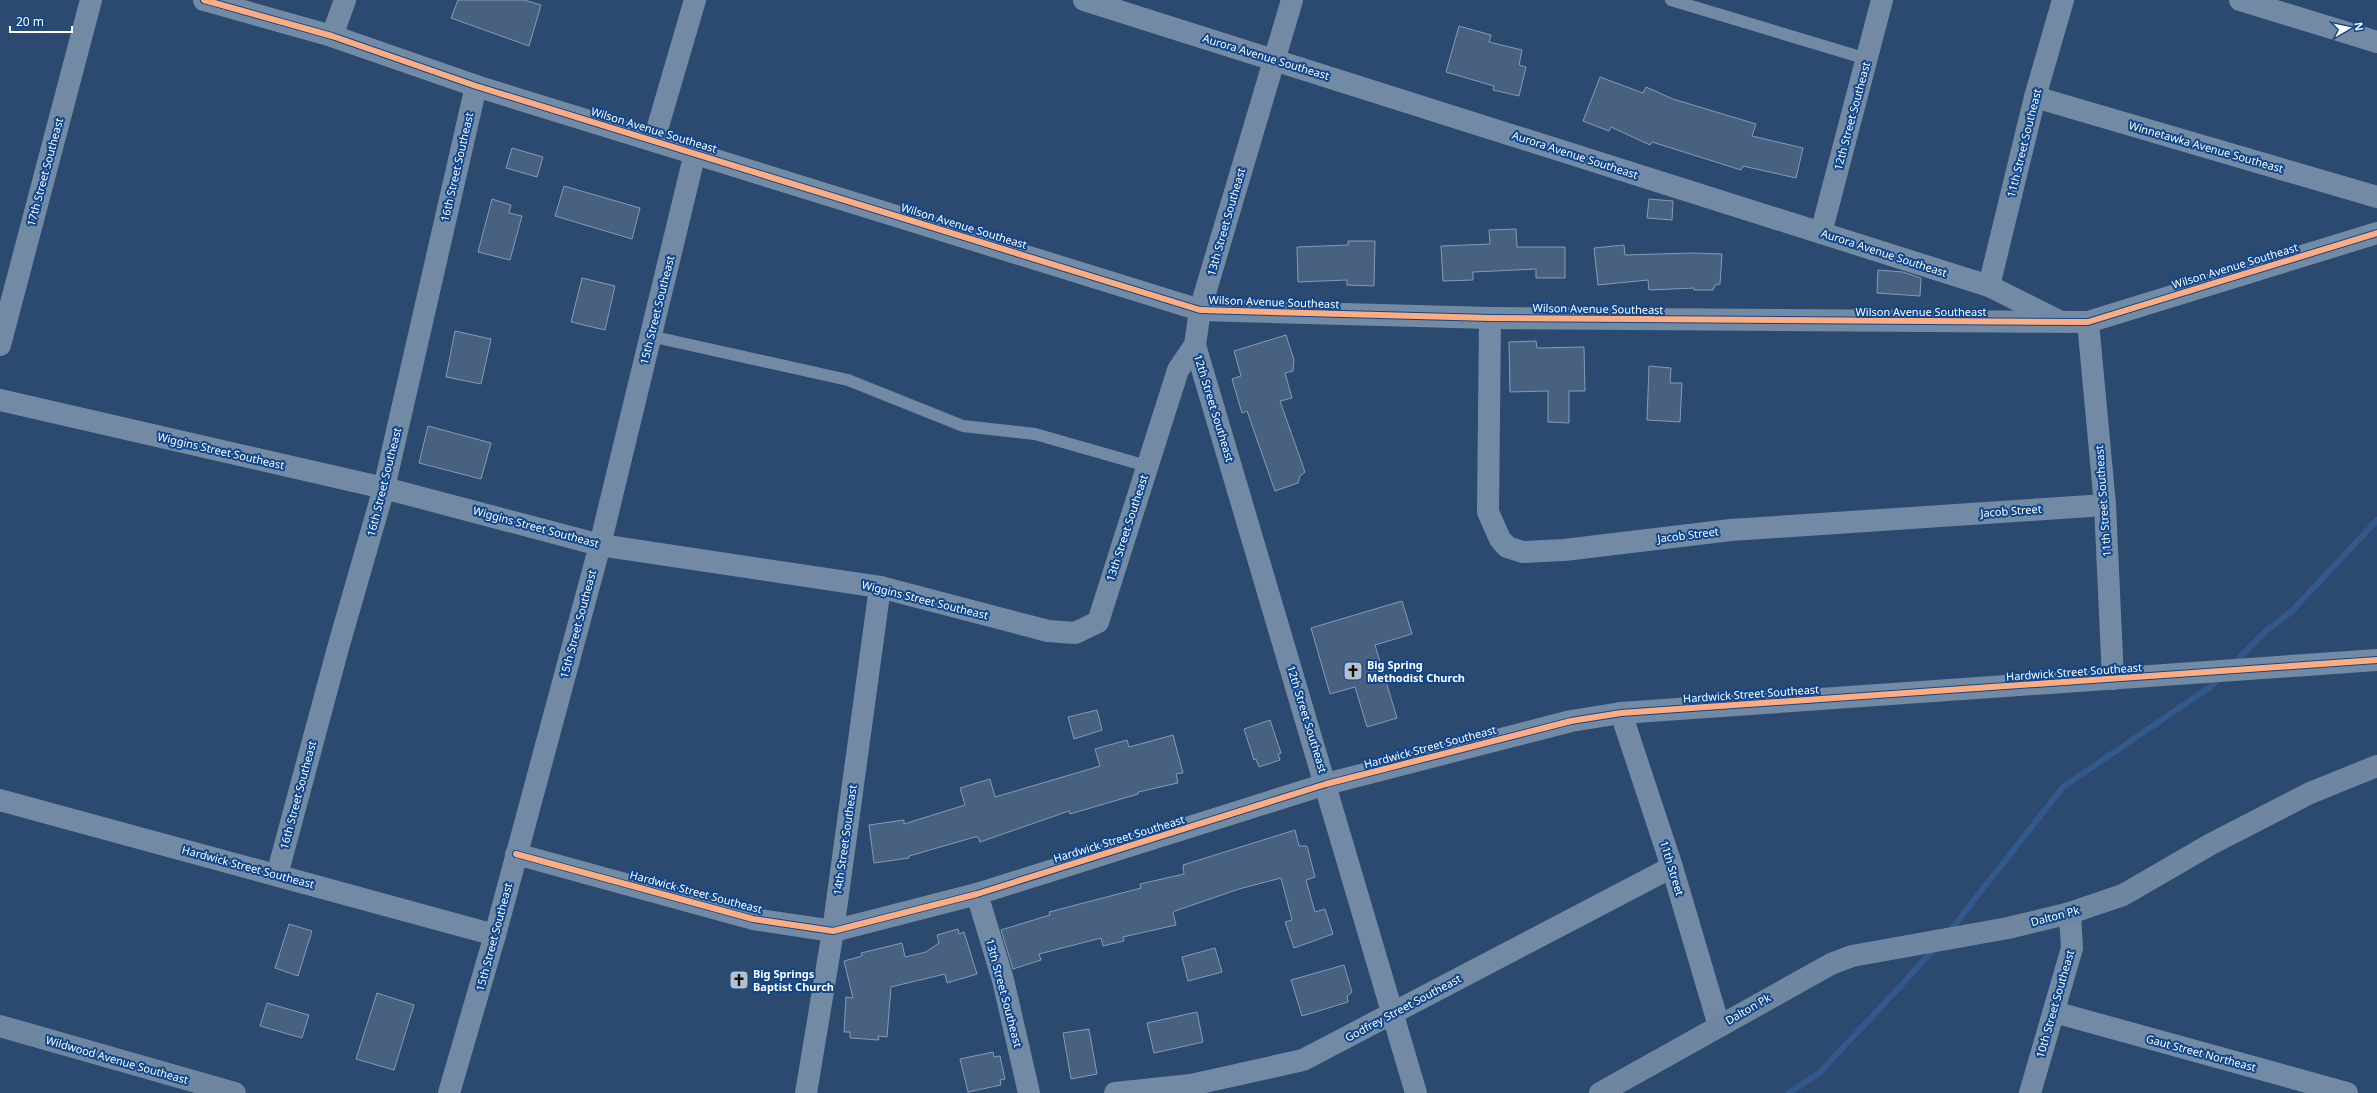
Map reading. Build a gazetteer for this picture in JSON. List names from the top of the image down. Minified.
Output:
{"streets":{"main road":["Dalton Pk","Wildwood Avenue Southeast"],"street":["Aurora Avenue Southeast","12th Street Southeast","Wilson Avenue Southeast","11th Street Southeast","Winnetawka Avenue Southeast","16th Street Southeast","17th Street Southeast","13th Street Southeast","15th Street Southeast","Wiggins Street Southeast","Jacob Street","Hardwick Street Southeast","14th Street Southeast","11th Street","10th Street Southeast","Godfrey Street Southeast","Gaut Street Northeast"]},"crossings":[["Aurora Avenue Southeast","12th Street Southeast"],["Aurora Avenue Southeast","Wilson Avenue Southeast"],["Aurora Avenue Southeast","11th Street Southeast"],["Aurora Avenue Southeast","13th Street Southeast"],["12th Street Southeast","13th Street Southeast"],["12th Street Southeast","Hardwick Street Southeast"],["12th Street Southeast","Godfrey Street Southeast"],["Wilson Avenue Southeast","11th Street Southeast"],["Wilson Avenue Southeast","16th Street Southeast"],["Wilson Avenue Southeast","13th Street Southeast"],["Wilson Avenue Southeast","15th Street Southeast"],["Wilson Avenue Southeast","Jacob Street"],["11th Street Southeast","Winnetawka Avenue Southeast"],["11th Street Southeast","Jacob Street"],["11th Street Southeast","Hardwick Street Southeast"],["16th Street Southeast","Wiggins Street Southeast"],["16th Street Southeast","Hardwick Street Southeast"],["13th Street Southeast","Wiggins Street Southeast"],["13th Street Southeast","Hardwick Street Southeast"],["15th Street Southeast","Wiggins Street Southeast"],["15th Street Southeast","Hardwick Street Southeast"],["Wiggins Street Southeast","14th Street Southeast"],["Hardwick Street Southeast","14th Street Southeast"],["Hardwick Street Southeast","11th Street"],["11th Street","Dalton Pk"],["11th Street","Godfrey Street Southeast"],["Dalton Pk","10th Street Southeast"],["10th Street Southeast","Gaut Street Northeast"]],"places":{"church":["Big Spring Methodist Church","Big Springs Baptist Church"]},"scale_bar":"20 m","north":"right"}
